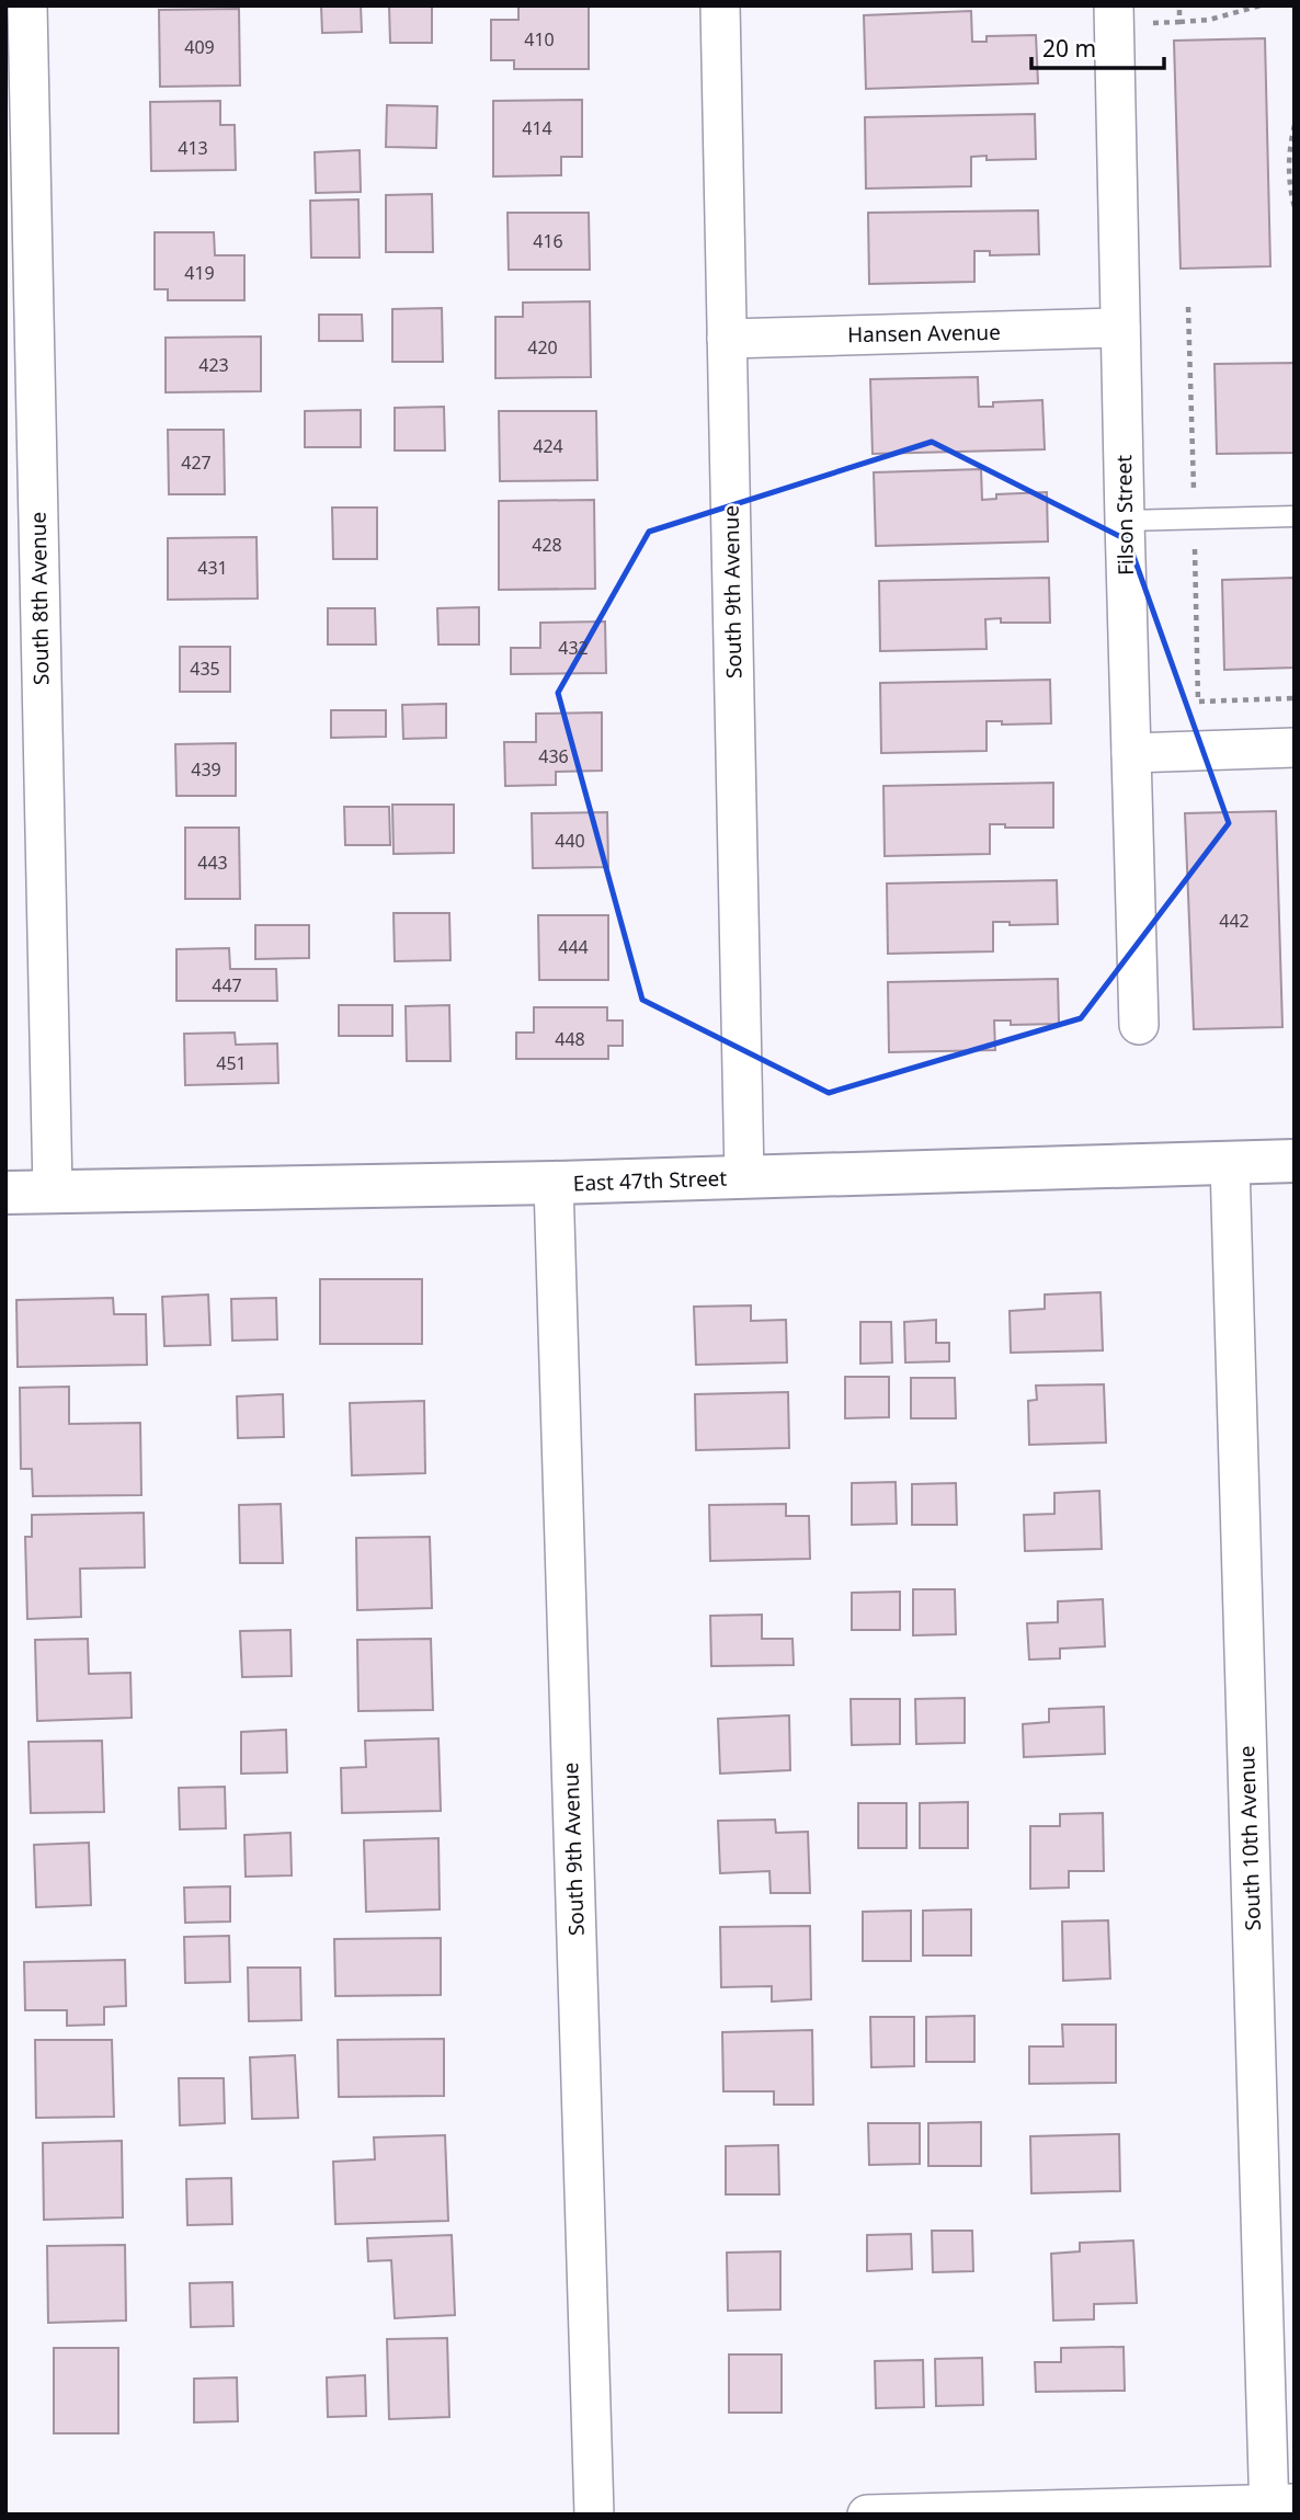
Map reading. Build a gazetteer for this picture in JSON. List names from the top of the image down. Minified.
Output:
{"streets":{"main road":["East 47th Street"],"street":["Hansen Avenue","Filson Street","South 9th Avenue","South 8th Avenue","South 10th Avenue"]},"crossings":[["Hansen Avenue","Filson Street"],["Hansen Avenue","South 9th Avenue"],["South 9th Avenue","East 47th Street"],["South 8th Avenue","East 47th Street"],["East 47th Street","South 10th Avenue"]],"house_numbers":["410","409","414","413","416","419","420","423","424","427","428","431","432","435","436","439","440","443","442","444","447","448","451"],"scale_bar":"20 m"}
